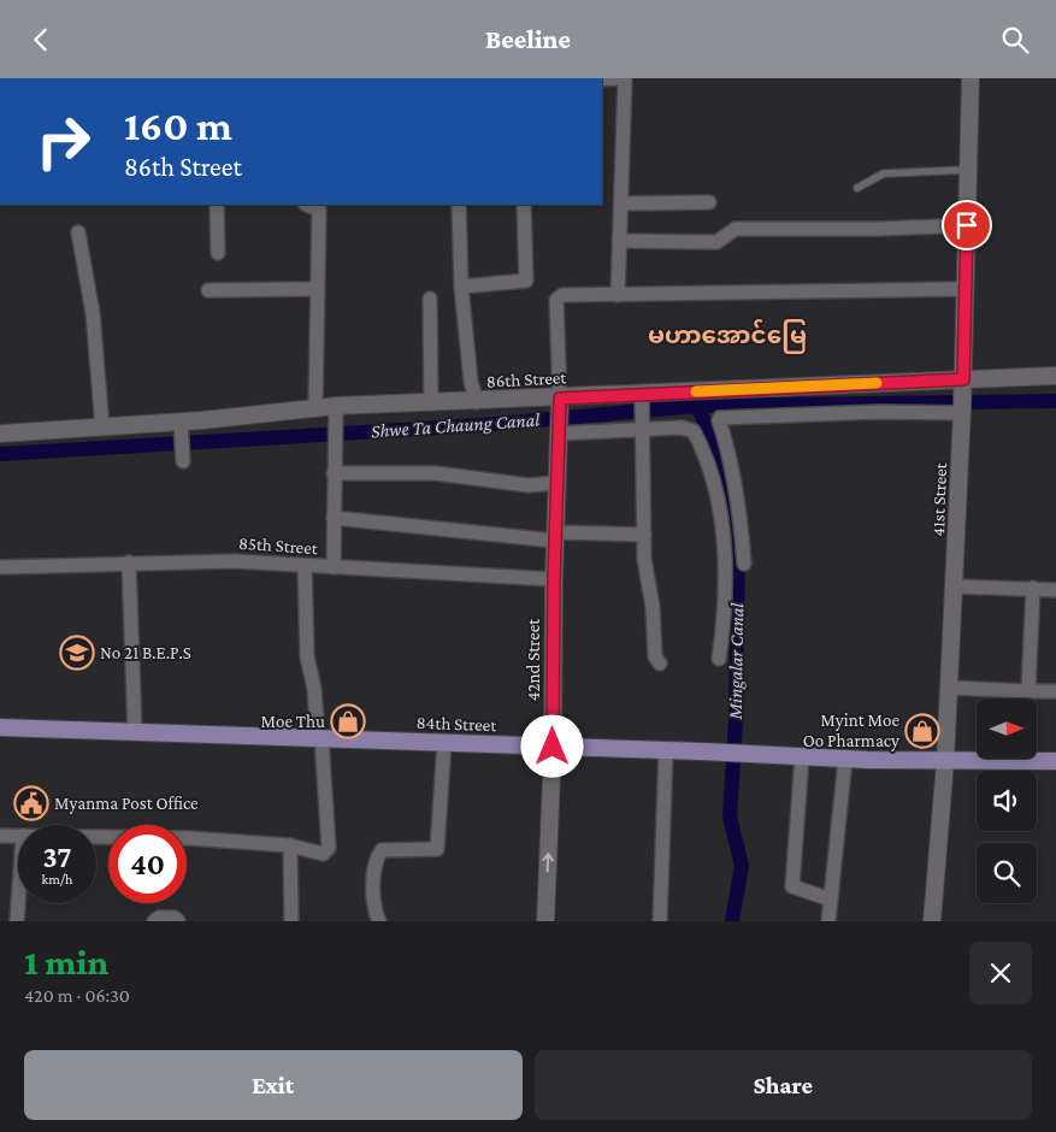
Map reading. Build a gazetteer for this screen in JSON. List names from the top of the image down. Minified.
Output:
{"streets":{"main road":["86th Street","41st Street","42nd Street","84th Street"],"street":["85th Street"]},"crossings":[["86th Street","41st Street"],["86th Street","42nd Street"],["41st Street","84th Street"],["85th Street","42nd Street"],["42nd Street","84th Street"]],"districts":["မဟာအောင်မြေ"],"water":["Shwe Ta Chaung Canal","Mingalar Canal"],"places":{"school or university":["No 21 B.E.P.S"],"shop":["Moe Thu","Myint Moe Oo Pharmacy"],"public building":["Myanma Post Office"]},"north":"right","page":{"header":"Beeline","turn":["160 m","86th Street"],"speed":"37 km/h","limit":"40","heading":["1 min","420 m · 06:30"],"buttons":["Exit","Share"]}}
